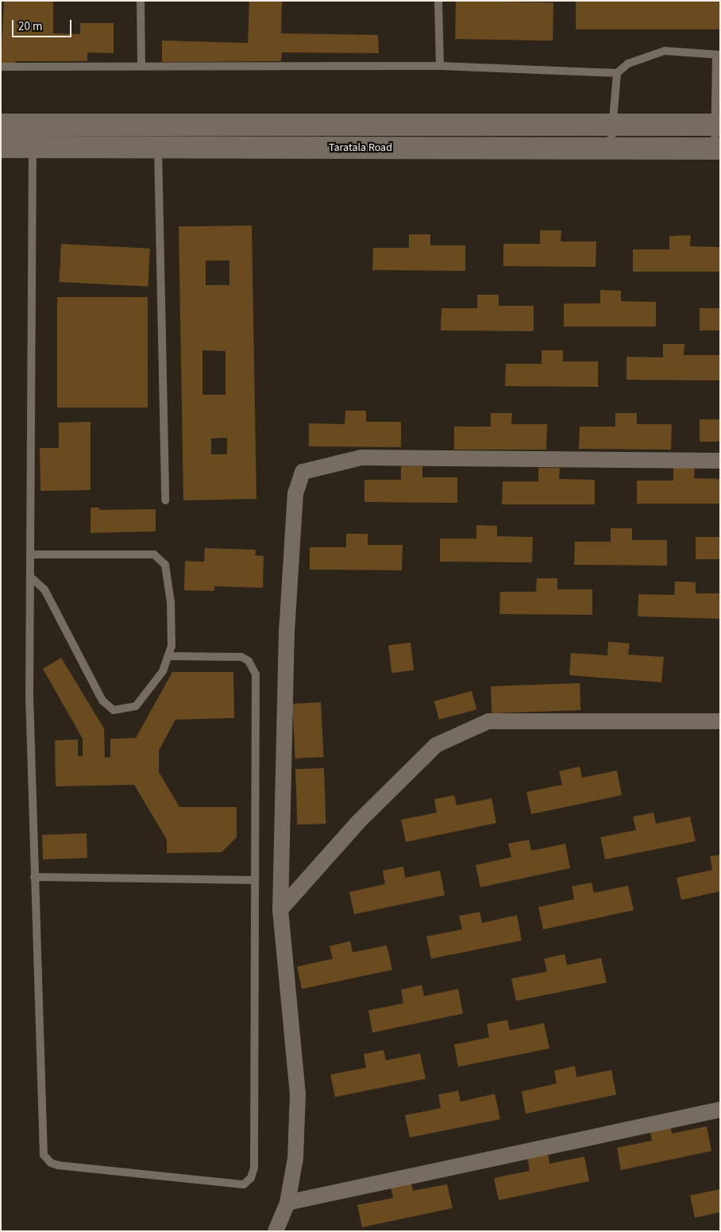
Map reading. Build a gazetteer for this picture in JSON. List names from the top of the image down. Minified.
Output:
{"streets":{"main road":["Taratala Road"]},"scale_bar":"20 m"}
